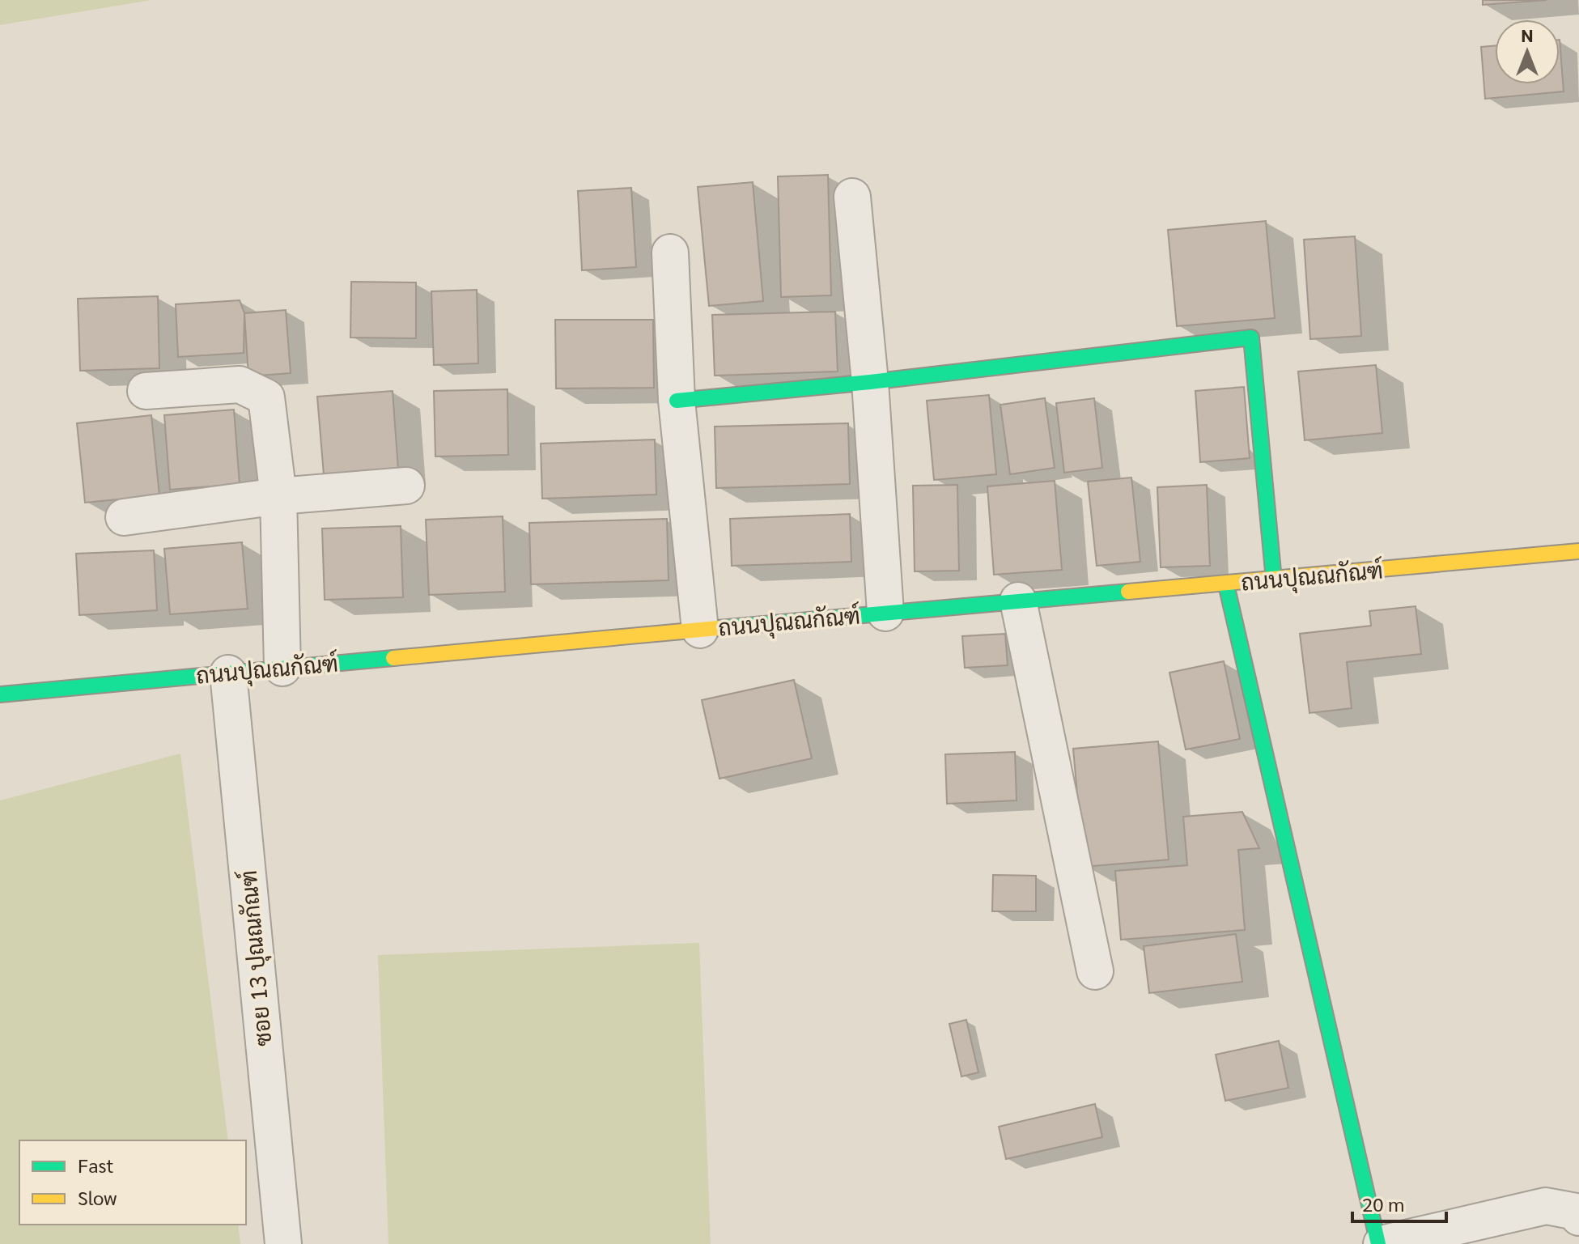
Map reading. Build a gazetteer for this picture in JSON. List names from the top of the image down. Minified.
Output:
{"streets":{"street":["ถนนปุณณกัณฑ์","ซอย 13 ปุณณกัณฑ์"]},"crossings":[["ถนนปุณณกัณฑ์","ซอย 13 ปุณณกัณฑ์"]],"legend":["Fast","Slow"],"scale_bar":"20 m","north":"top"}
